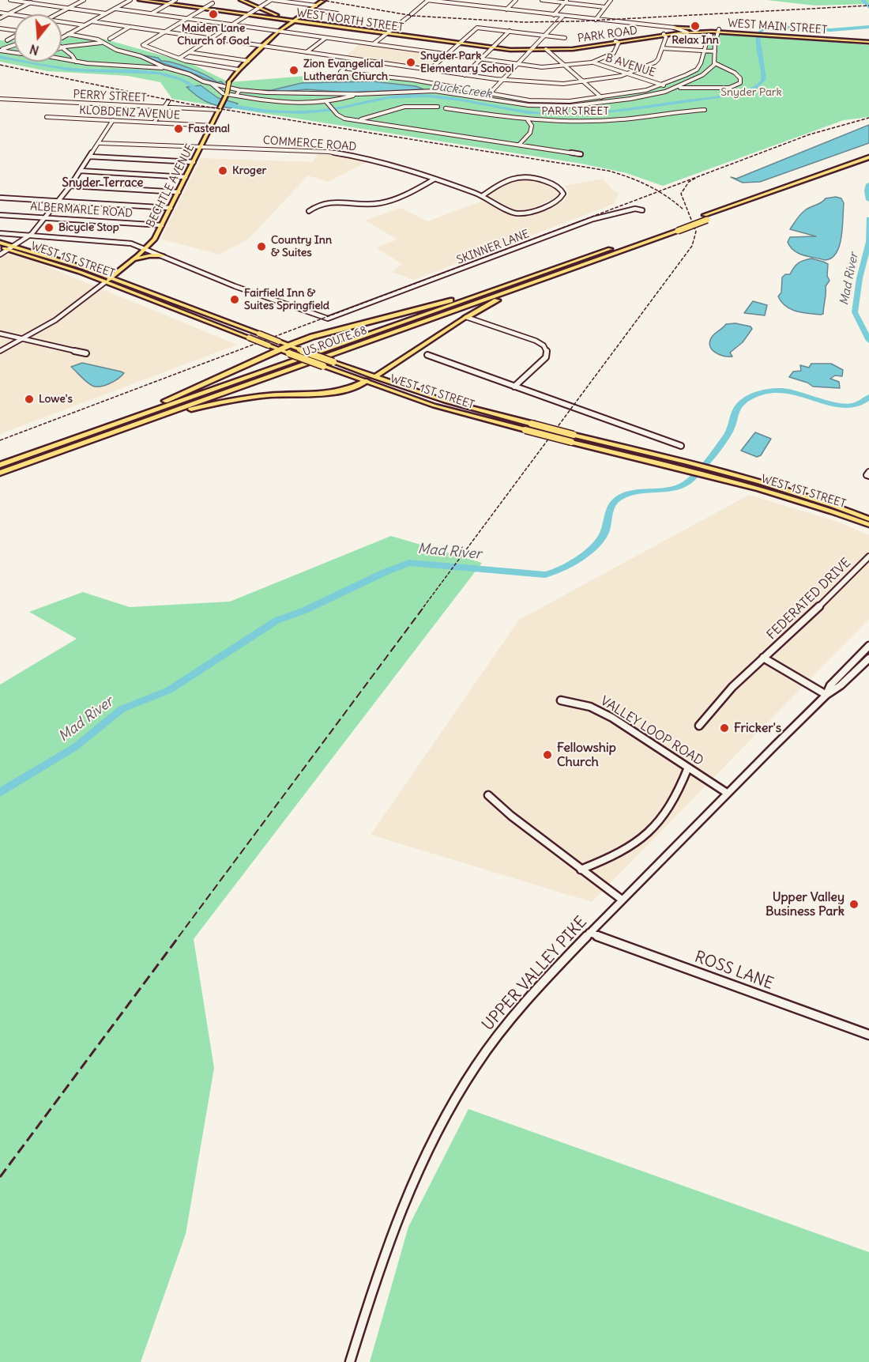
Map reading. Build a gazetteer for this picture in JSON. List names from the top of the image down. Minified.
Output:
{"streets":{"highway":["US ROUTE 68"],"main road":["WEST NORTH STREET","WEST MAIN STREET","PARK ROAD","BECHTLE AVENUE","WEST 1ST STREET"],"street":["B AVENUE","PERRY STREET","PARK STREET","KLOBDENZ AVENUE","COMMERCE ROAD","ALBERMARLE ROAD","SKINNER LANE","FEDERATED DRIVE","VALLEY LOOP ROAD","ROSS LANE","UPPER VALLEY PIKE"]},"crossings":[["WEST NORTH STREET","PARK ROAD"],["WEST NORTH STREET","BECHTLE AVENUE"],["WEST MAIN STREET","PARK ROAD"],["PERRY STREET","BECHTLE AVENUE"],["KLOBDENZ AVENUE","BECHTLE AVENUE"],["COMMERCE ROAD","BECHTLE AVENUE"],["BECHTLE AVENUE","ALBERMARLE ROAD"],["BECHTLE AVENUE","WEST 1ST STREET"],["SKINNER LANE","WEST 1ST STREET"],["FEDERATED DRIVE","UPPER VALLEY PIKE"],["VALLEY LOOP ROAD","UPPER VALLEY PIKE"],["ROSS LANE","UPPER VALLEY PIKE"]],"districts":["Snyder Terrace"],"water":["Buck Creek","Mad River"],"parks":["Snyder Park"],"places":["Maiden Lane Church of God","Relax Inn","Snyder Park Elementary School","Zion Evangelical Lutheran Church","Fastenal","Kroger","Bicycle Stop","Country Inn & Suites","Fairfield Inn & Suites Springfield","Lowe's","Fricker's","Fellowship Church","Upper Valley Business Park"],"north":"bottom"}
